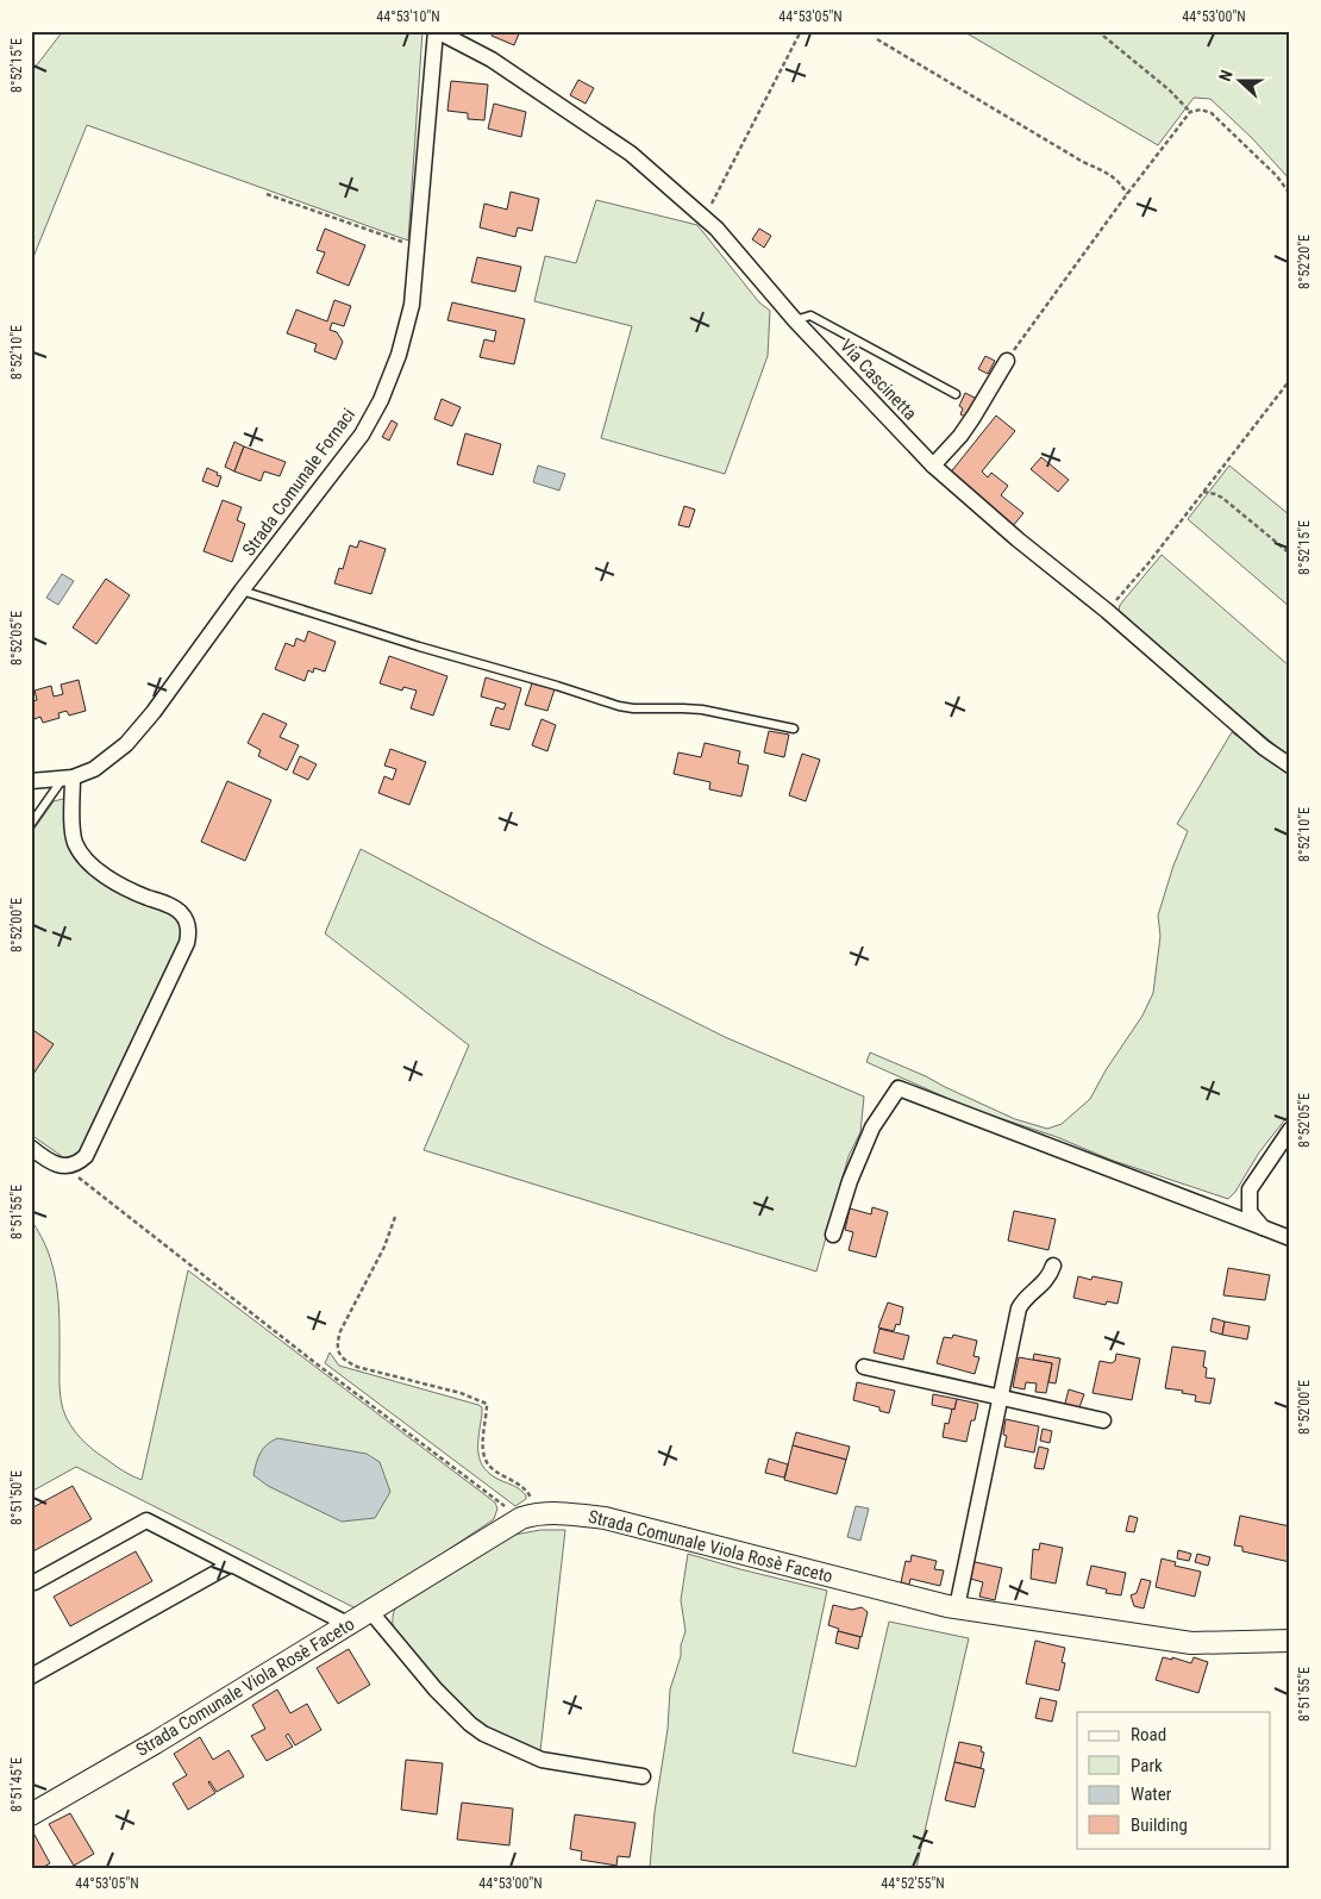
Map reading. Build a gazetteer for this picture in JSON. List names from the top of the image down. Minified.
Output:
{"streets":{"street":["Via Cascinetta","Strada Comunale Fornaci","Strada Comunale Viola Rosè Faceto"]},"crossings":[["Via Cascinetta","Strada Comunale Fornaci"]],"legend":["Road","Park","Water","Building"],"north":"left","coordinates":["44°53'10\"N","44°53'05\"N","44°53'00\"N","8°52'15\"E","8°52'20\"E","8°52'10\"E","8°52'05\"E","8°52'00\"E","8°51'55\"E","8°51'50\"E","8°51'45\"E","44°52'55\"N"]}
